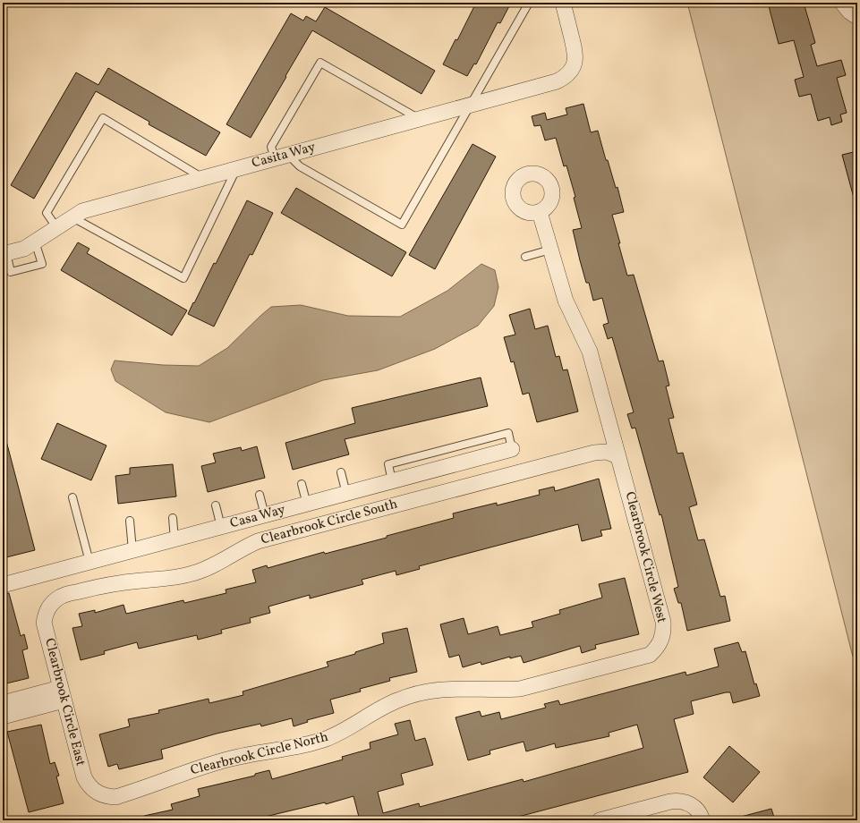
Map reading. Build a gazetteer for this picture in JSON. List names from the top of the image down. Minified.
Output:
{"streets":{"street":["Casita Way","Casa Way","Clearbrook Circle South","Clearbrook Circle West","Clearbrook Circle East","Clearbrook Circle North"]},"crossings":[["Clearbrook Circle South","Clearbrook Circle West"],["Clearbrook Circle South","Clearbrook Circle East"],["Clearbrook Circle West","Clearbrook Circle North"],["Clearbrook Circle East","Clearbrook Circle North"]]}
